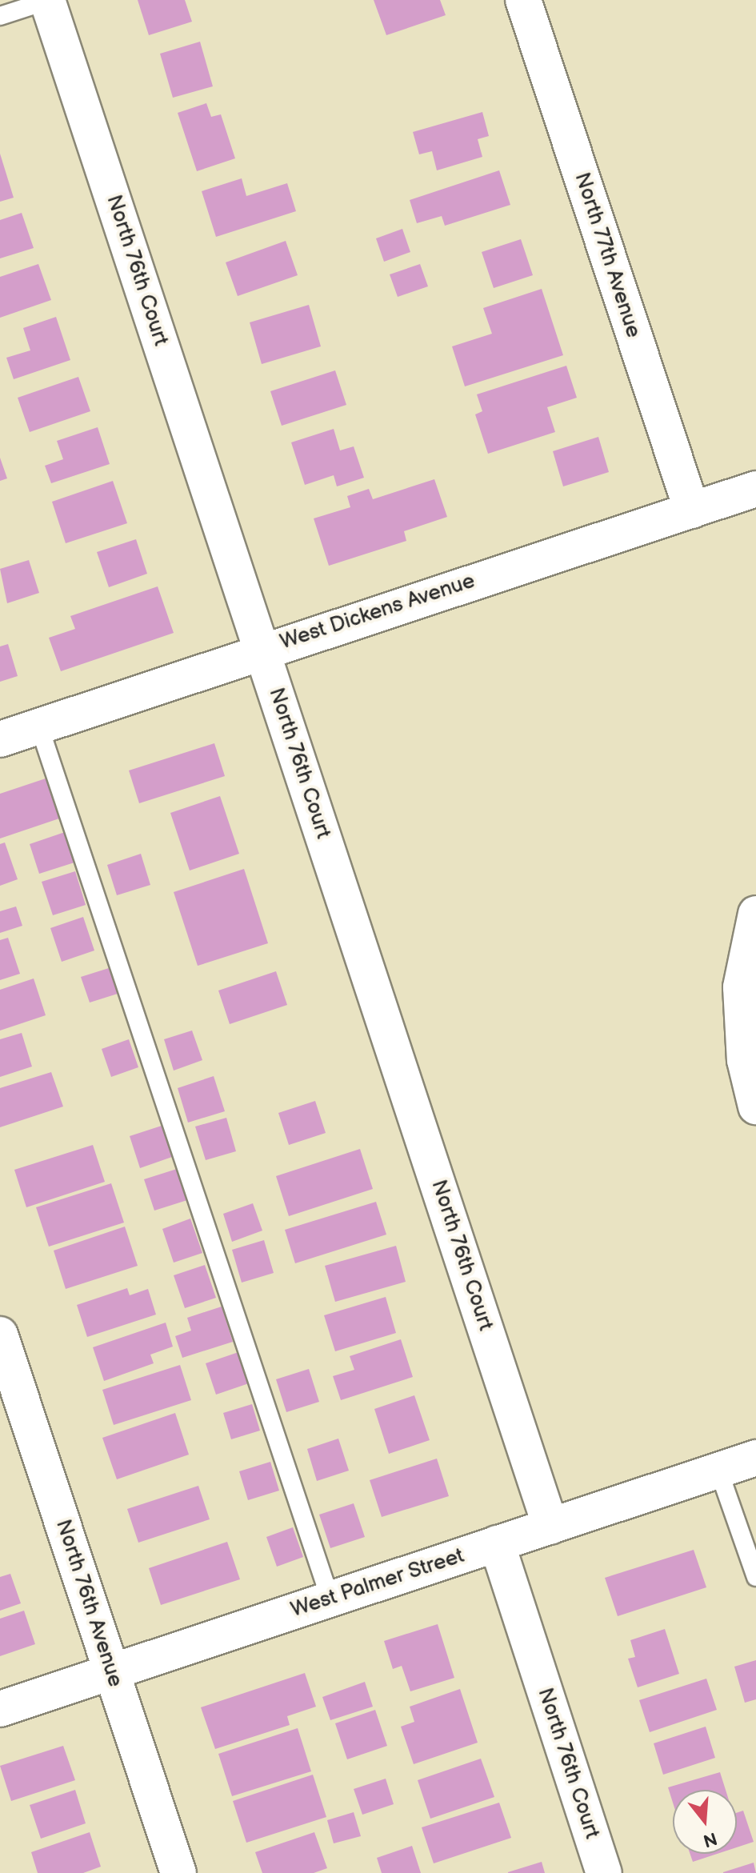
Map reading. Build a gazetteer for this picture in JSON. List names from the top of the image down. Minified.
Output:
{"streets":{"street":["North 77th Avenue","North 76th Court","West Dickens Avenue","West Palmer Street","North 76th Avenue"]},"crossings":[["North 77th Avenue","West Dickens Avenue"],["North 76th Court","West Dickens Avenue"],["North 76th Court","West Palmer Street"],["West Palmer Street","North 76th Avenue"]],"north":"bottom"}
